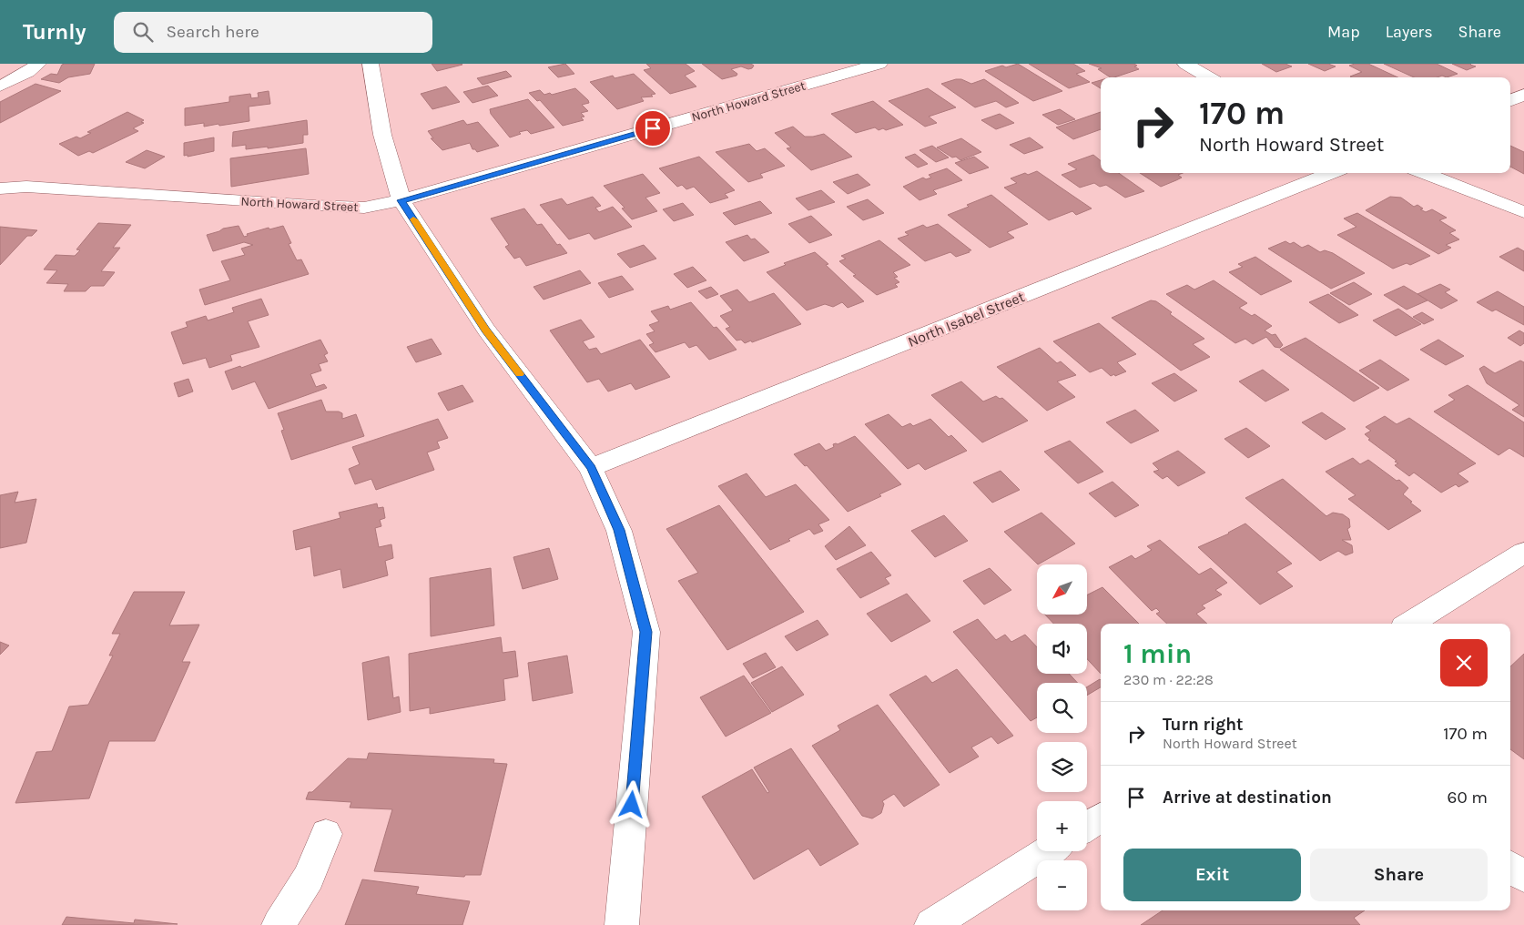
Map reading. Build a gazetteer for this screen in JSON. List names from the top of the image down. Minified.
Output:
{"streets":{"street":["North Howard Street","North Isabel Street"]},"north":"bottom left","page":{"header":"Turnly","search":"Search here","nav":["Map","Layers","Share"],"turn":["170 m","North Howard Street"],"map_buttons":["+","−"],"heading":["1 min","230 m · 22:28"],"list":[{"name":"Turn right","note":"North Howard Street","value":"170 m"},{"name":"Arrive at destination","value":"60 m"}],"buttons":["Exit","Share"]}}
